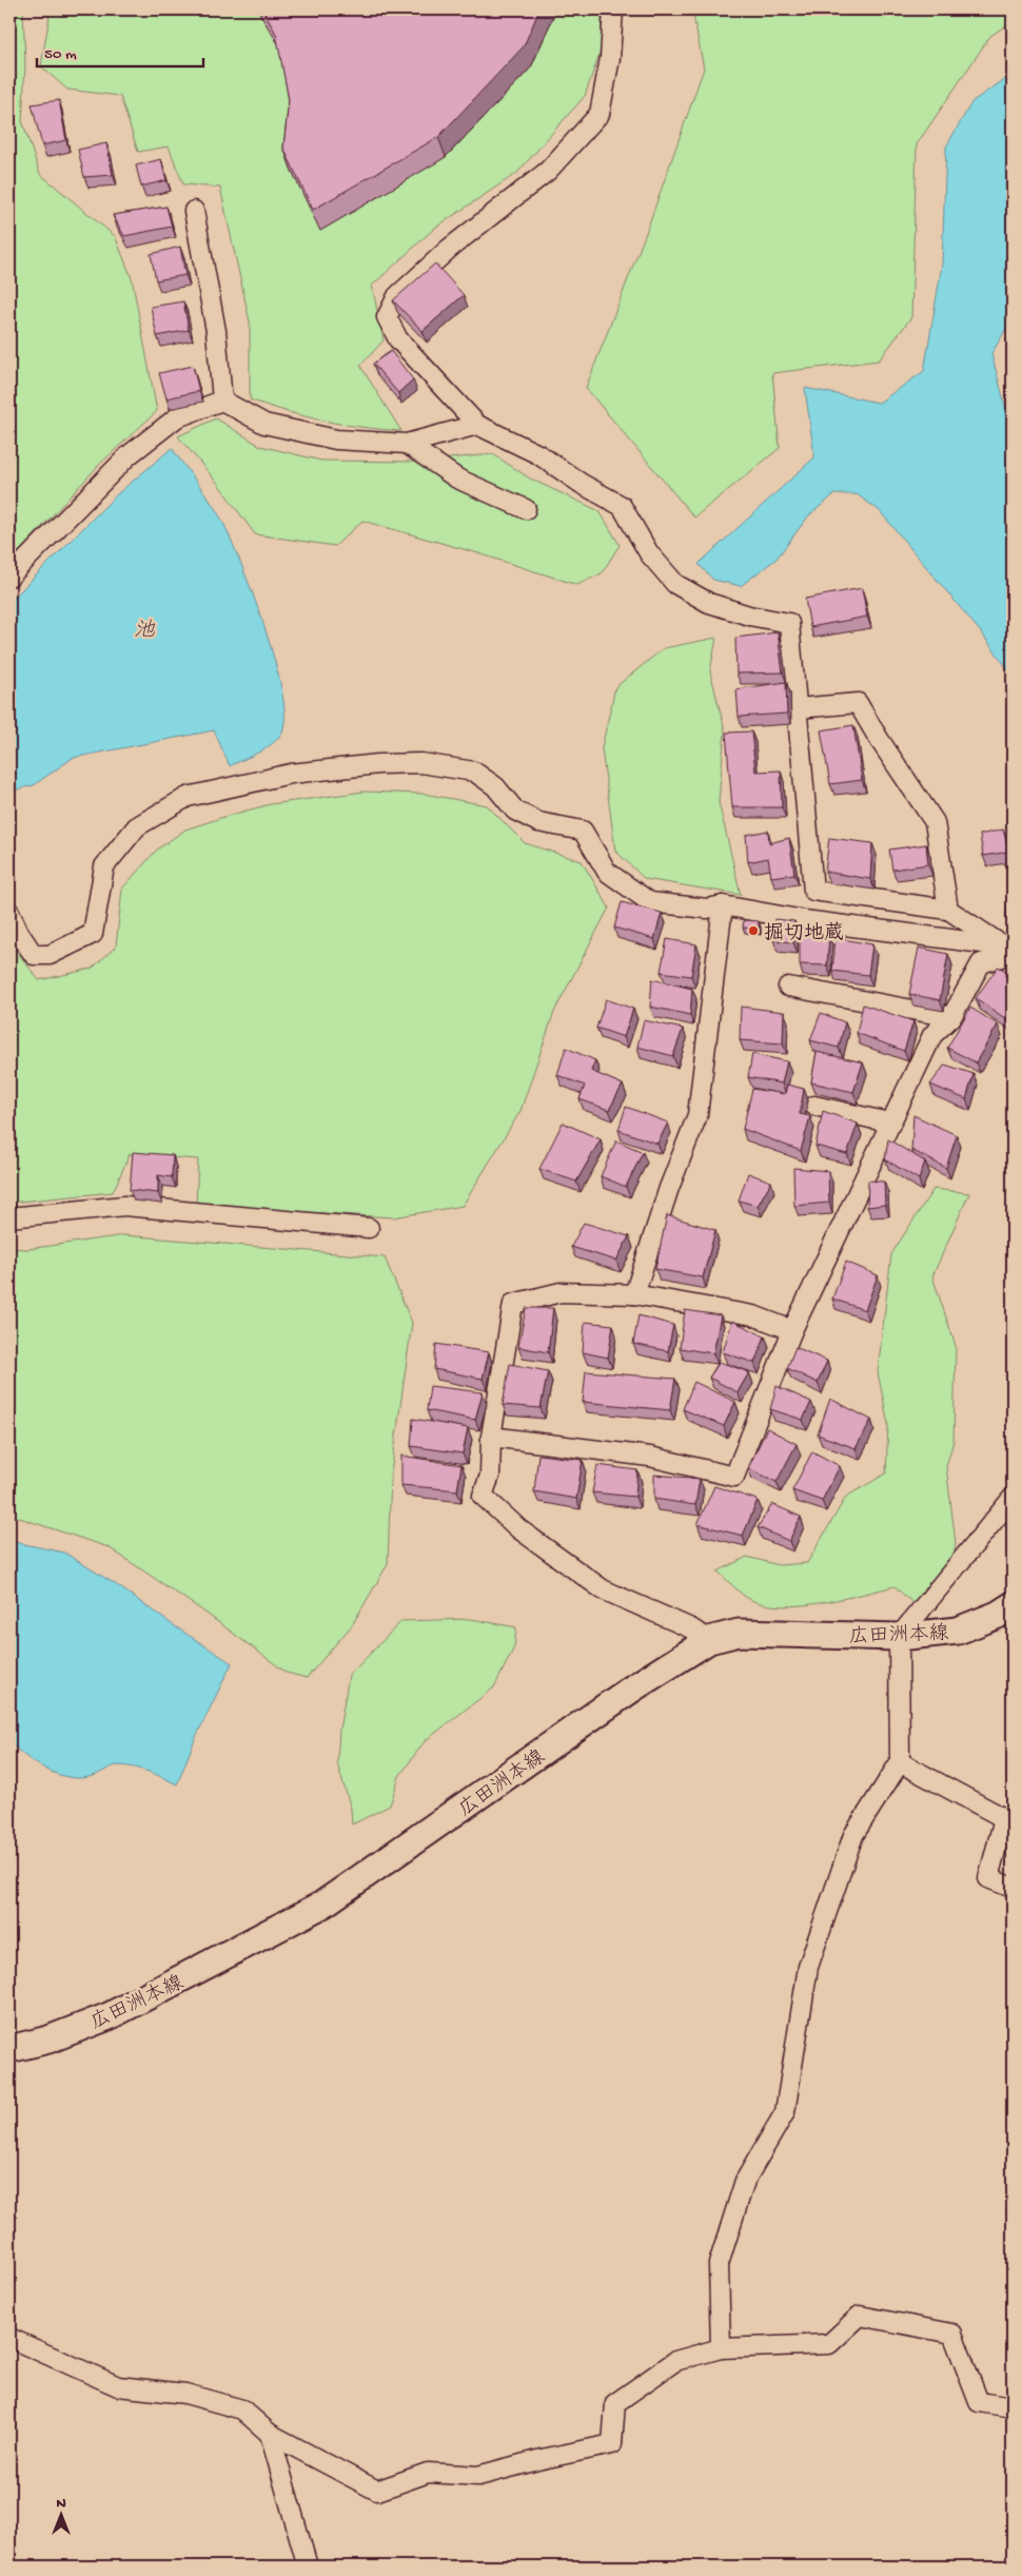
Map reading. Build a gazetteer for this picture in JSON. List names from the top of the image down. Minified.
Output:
{"streets":{"main road":["広田洲本線"]},"water":["池"],"places":["掘切地蔵"],"scale_bar":"50 m","north":"top"}
